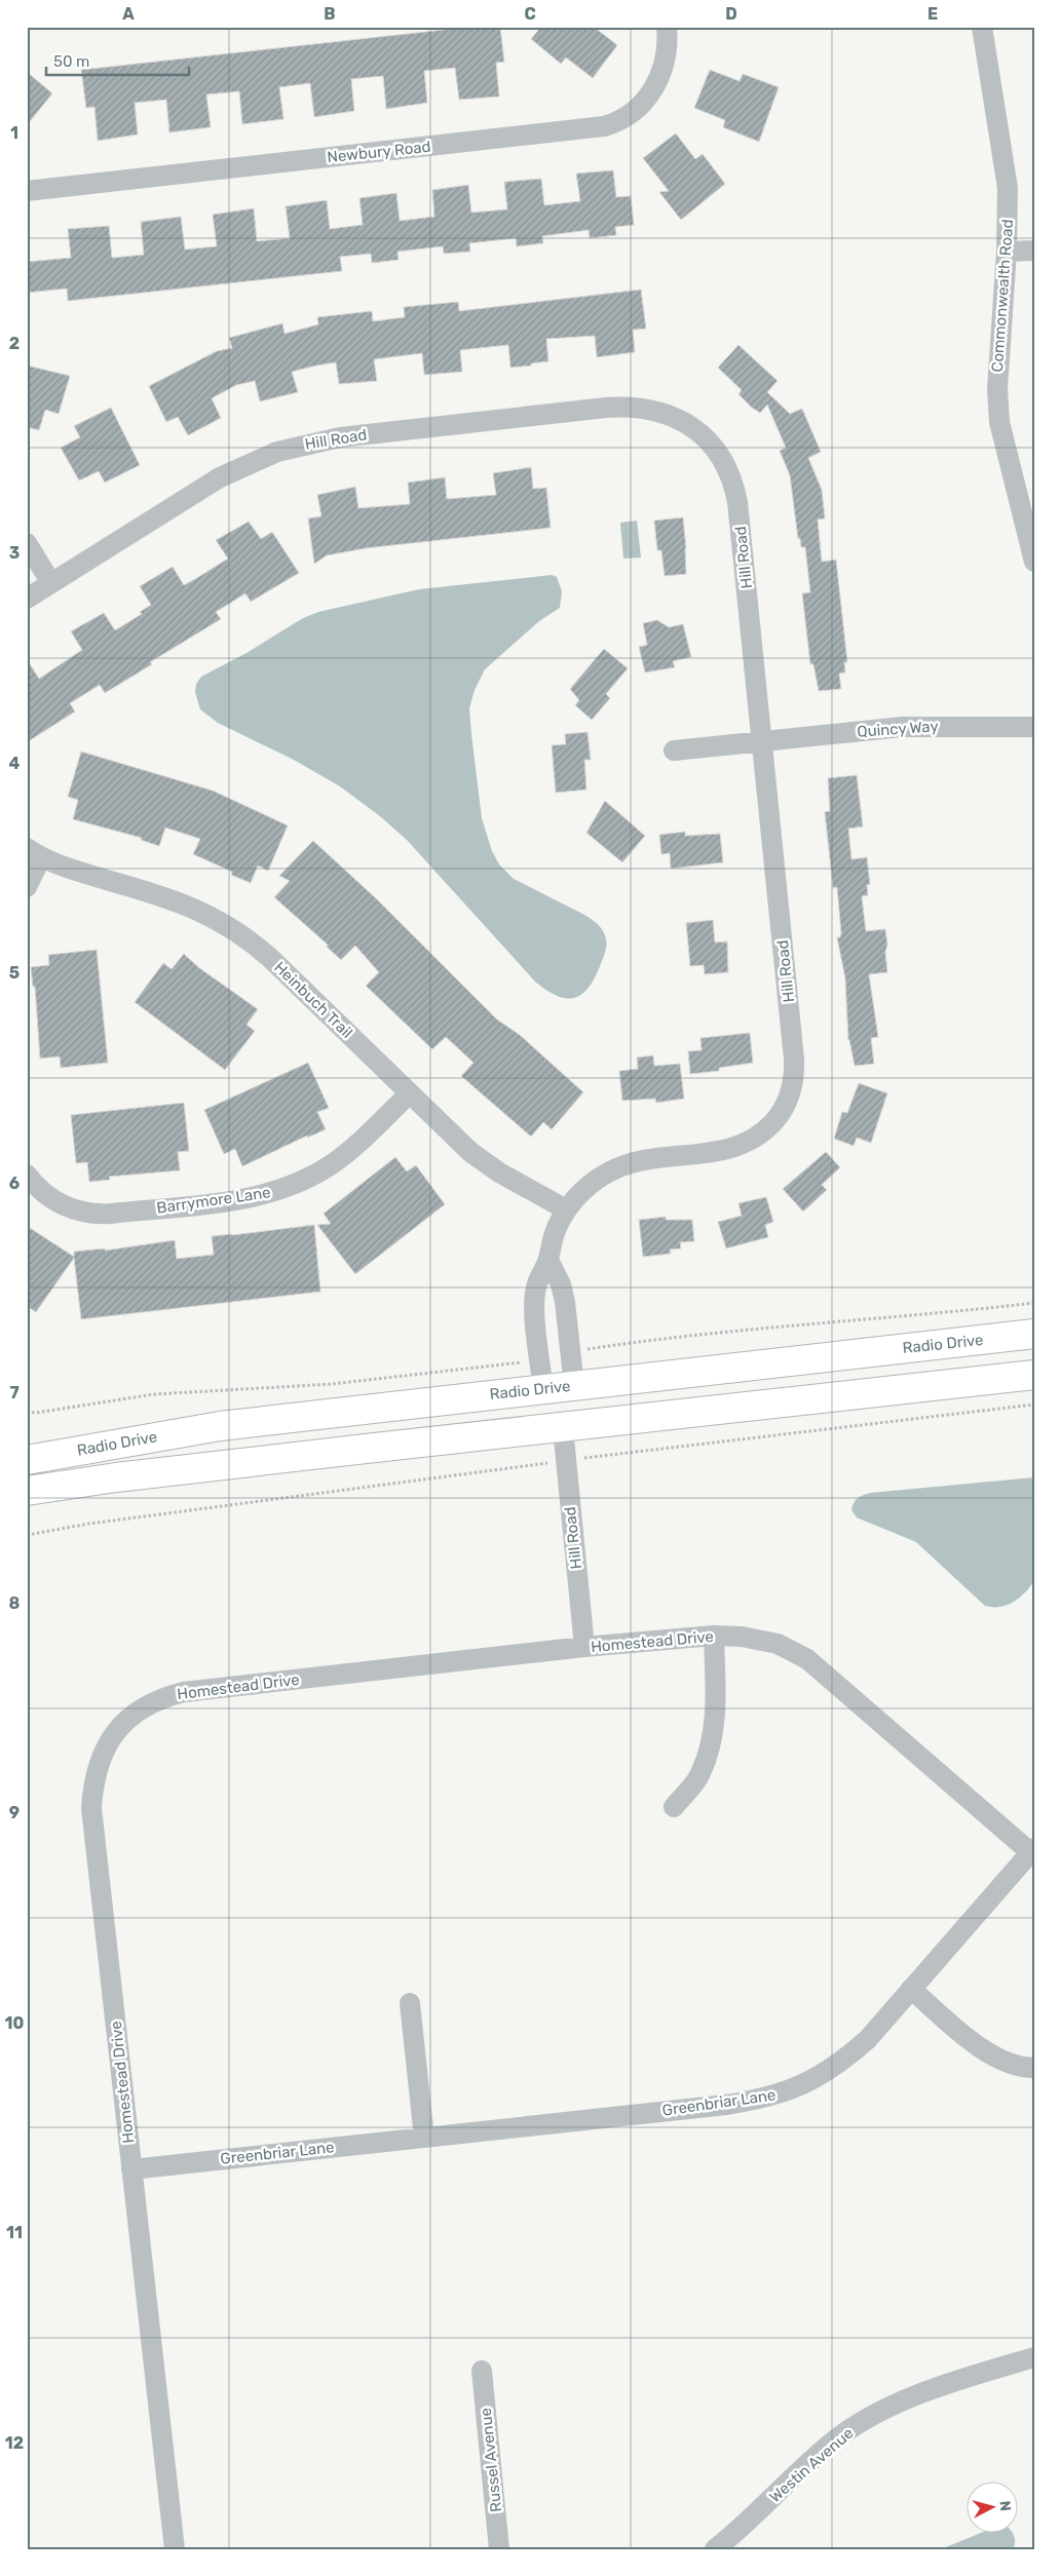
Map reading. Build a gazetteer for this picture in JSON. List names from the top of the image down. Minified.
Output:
{"streets":{"main road":["Radio Drive"],"street":["Newbury Road","Commonwealth Road","Hill Road","Quincy Way","Heinbuch Trail","Barrymore Lane","Homestead Drive","Greenbriar Lane","Russel Avenue","Westin Avenue"]},"crossings":[["Hill Road","Quincy Way"],["Hill Road","Heinbuch Trail"],["Hill Road","Radio Drive"],["Hill Road","Homestead Drive"],["Heinbuch Trail","Barrymore Lane"],["Homestead Drive","Greenbriar Lane"]],"scale_bar":"50 m","north":"right","grid":{"columns":["A","B","C","D","E"],"rows":["1","2","3","4","5","6","7","8","9","10","11","12"]}}
